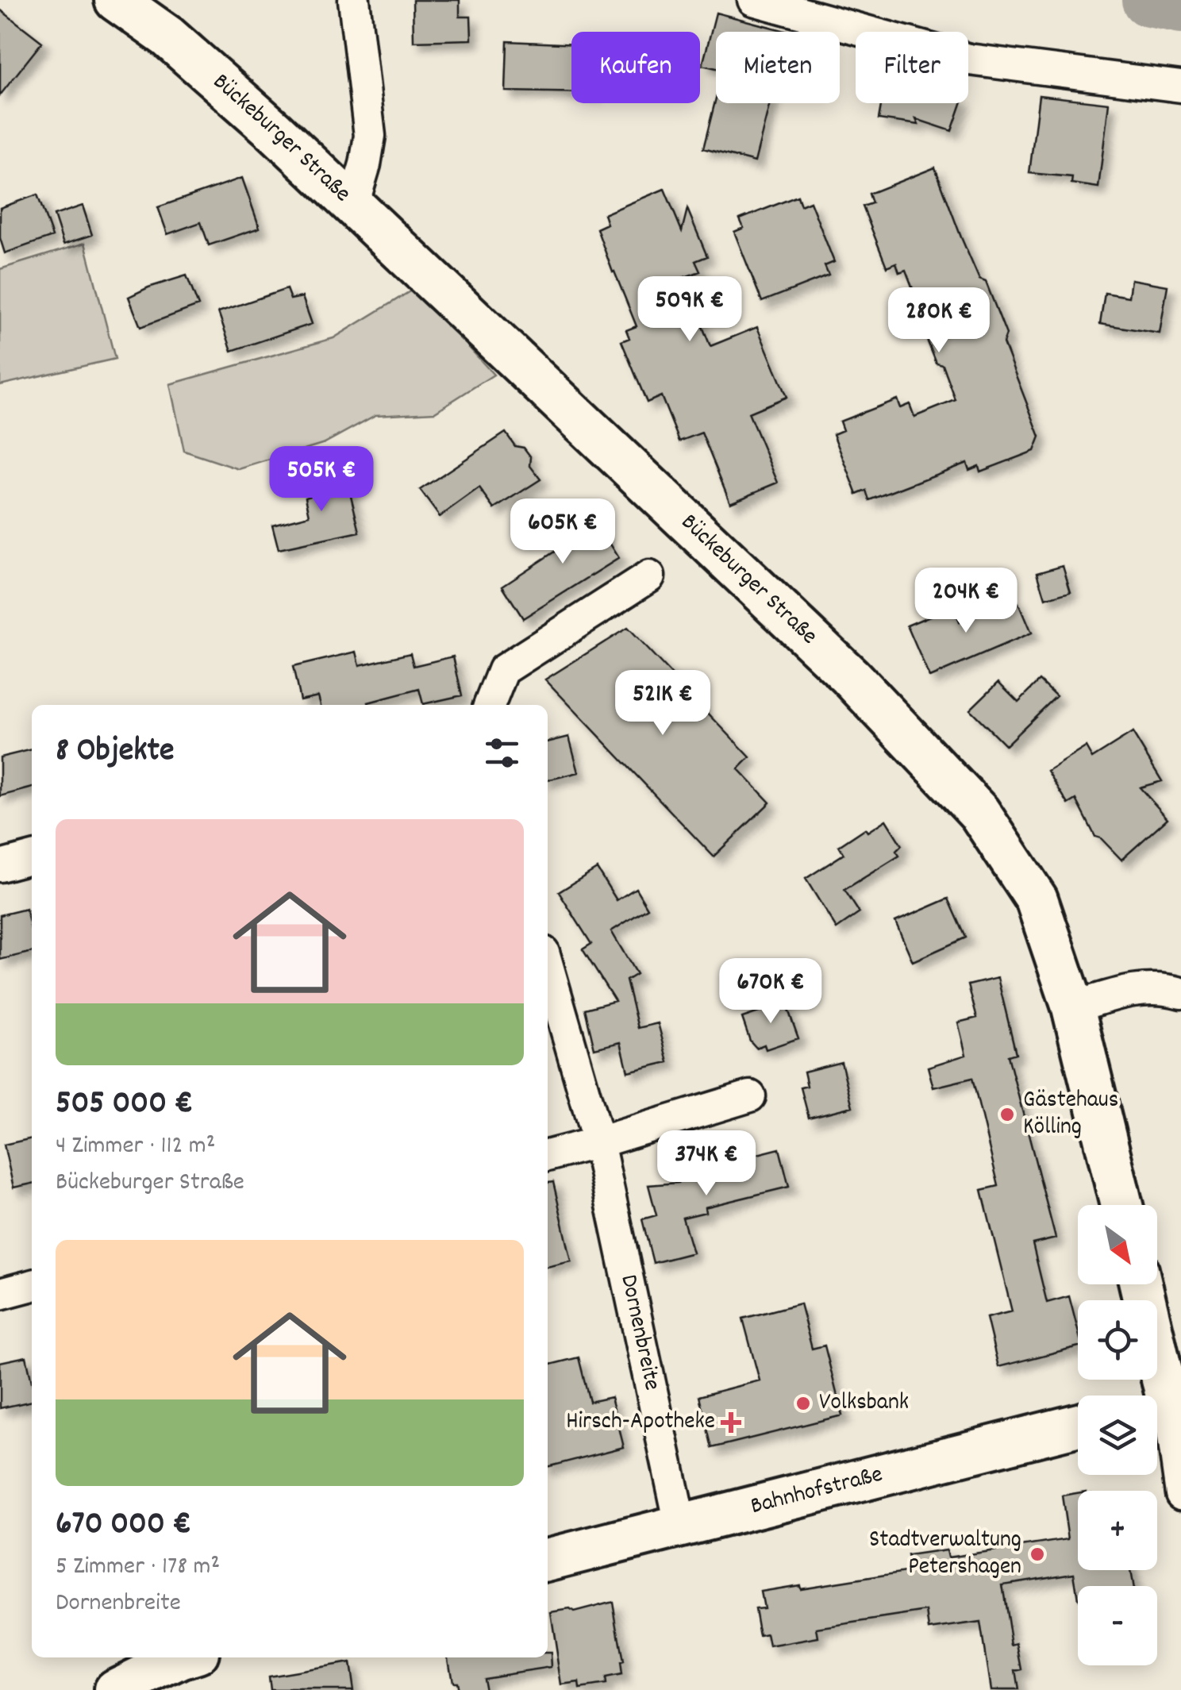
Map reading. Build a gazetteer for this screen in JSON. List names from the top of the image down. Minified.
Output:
{"streets":{"street":["Bückeburger Straße","Dornenbreite","Bahnhofstraße"]},"crossings":[["Dornenbreite","Bahnhofstraße"]],"places":{"other":["Gästehaus Kölling","Volksbank","Stadtverwaltung Petershagen"],"health":["Hirsch-Apotheke"]},"north":"bottom right","page":{"chip":["Kaufen","Mieten","Filter"],"price":["509K €","280K €","505K €","605K €","204K €","521K €","670K €","374K €"],"heading":"8 Objekte","list":[{"name":"505 000 €","note":"4 Zimmer · 112 m² · Bückeburger Straße"},{"name":"670 000 €","note":"5 Zimmer · 178 m² · Dornenbreite"}],"map_buttons":["+","−"]}}
